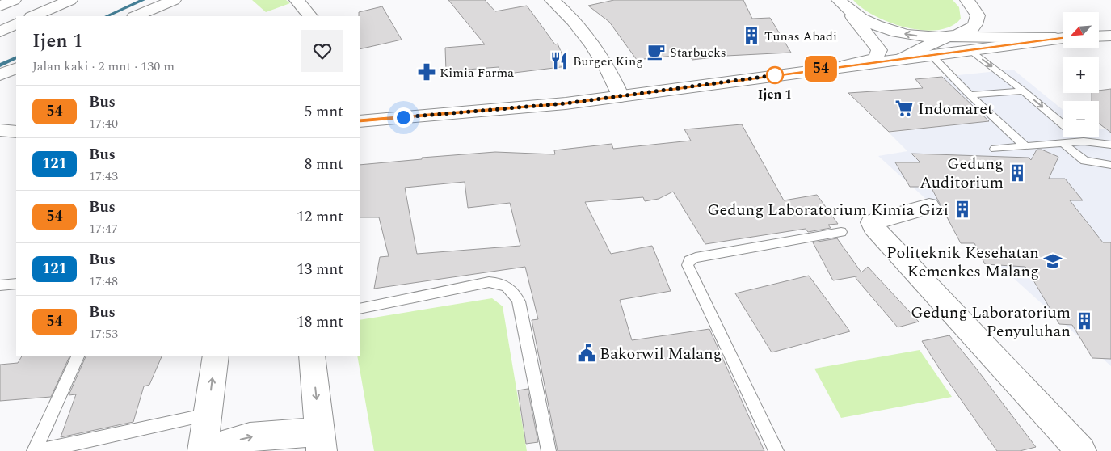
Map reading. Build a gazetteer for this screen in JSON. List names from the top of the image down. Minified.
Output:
{"places":{"building":["Tunas Abadi","Gedung Auditorium","Gedung Laboratorium Kimia Gizi","Gedung Laboratorium Penyuluhan"],"cafe":["Starbucks"],"restaurant":["Burger King"],"pharmacy":["Kimia Farma"],"other":["Ijen 1"],"supermarket":["Indomaret"],"school or university":["Politeknik Kesehatan Kemenkes Malang"],"public building":["Bakorwil Malang"]},"lines":["bus line 54"],"north":"bottom left","page":{"on_map":"54","map_buttons":["+","−"],"heading":["Ijen 1","Jalan kaki · 2 mnt · 130 m"],"list":[{"mark":"54","name":"Bus","note":"17:40","value":"5 mnt"},{"mark":"121","name":"Bus","note":"17:43","value":"8 mnt"},{"mark":"54","name":"Bus","note":"17:47","value":"12 mnt"},{"mark":"121","name":"Bus","note":"17:48","value":"13 mnt"},{"mark":"54","name":"Bus","note":"17:53","value":"18 mnt"}]}}
